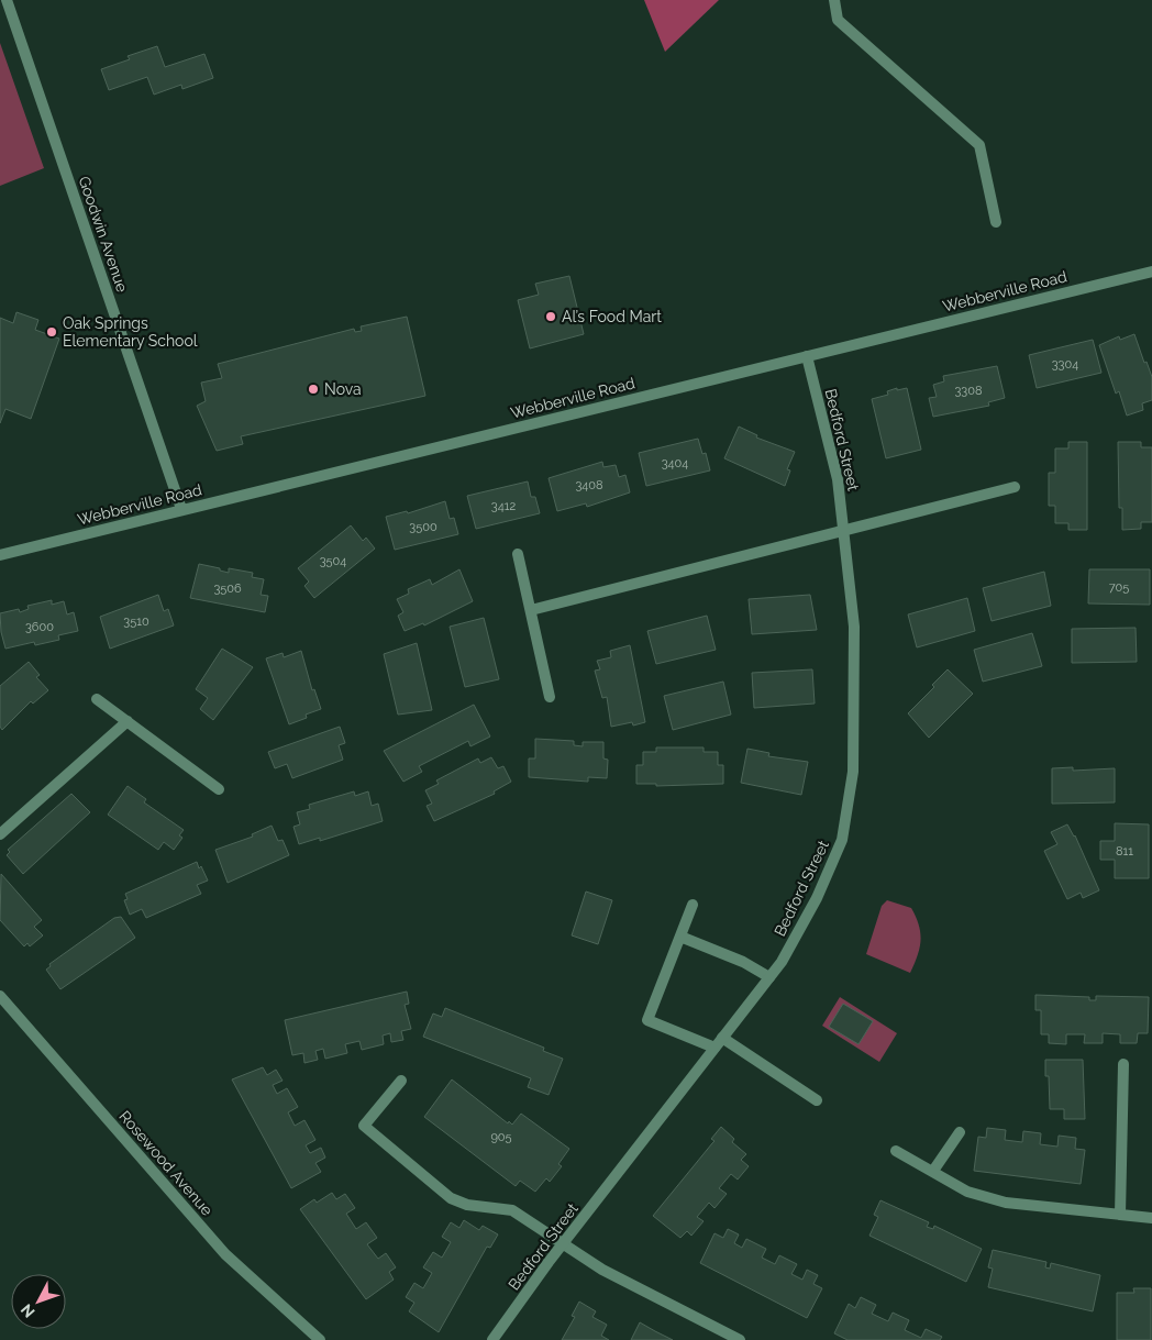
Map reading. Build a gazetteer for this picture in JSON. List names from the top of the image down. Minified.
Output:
{"streets":{"street":["Goodwin Avenue","Webberville Road","Bedford Street","Rosewood Avenue"]},"crossings":[["Goodwin Avenue","Webberville Road"],["Webberville Road","Bedford Street"]],"places":["Al’s Food Mart","Oak Springs Elementary School","Nova"],"house_numbers":["3304","3308","3404","3408","3412","3500","3504","705","3506","3510","3600","811","905"],"north":"bottom left"}
